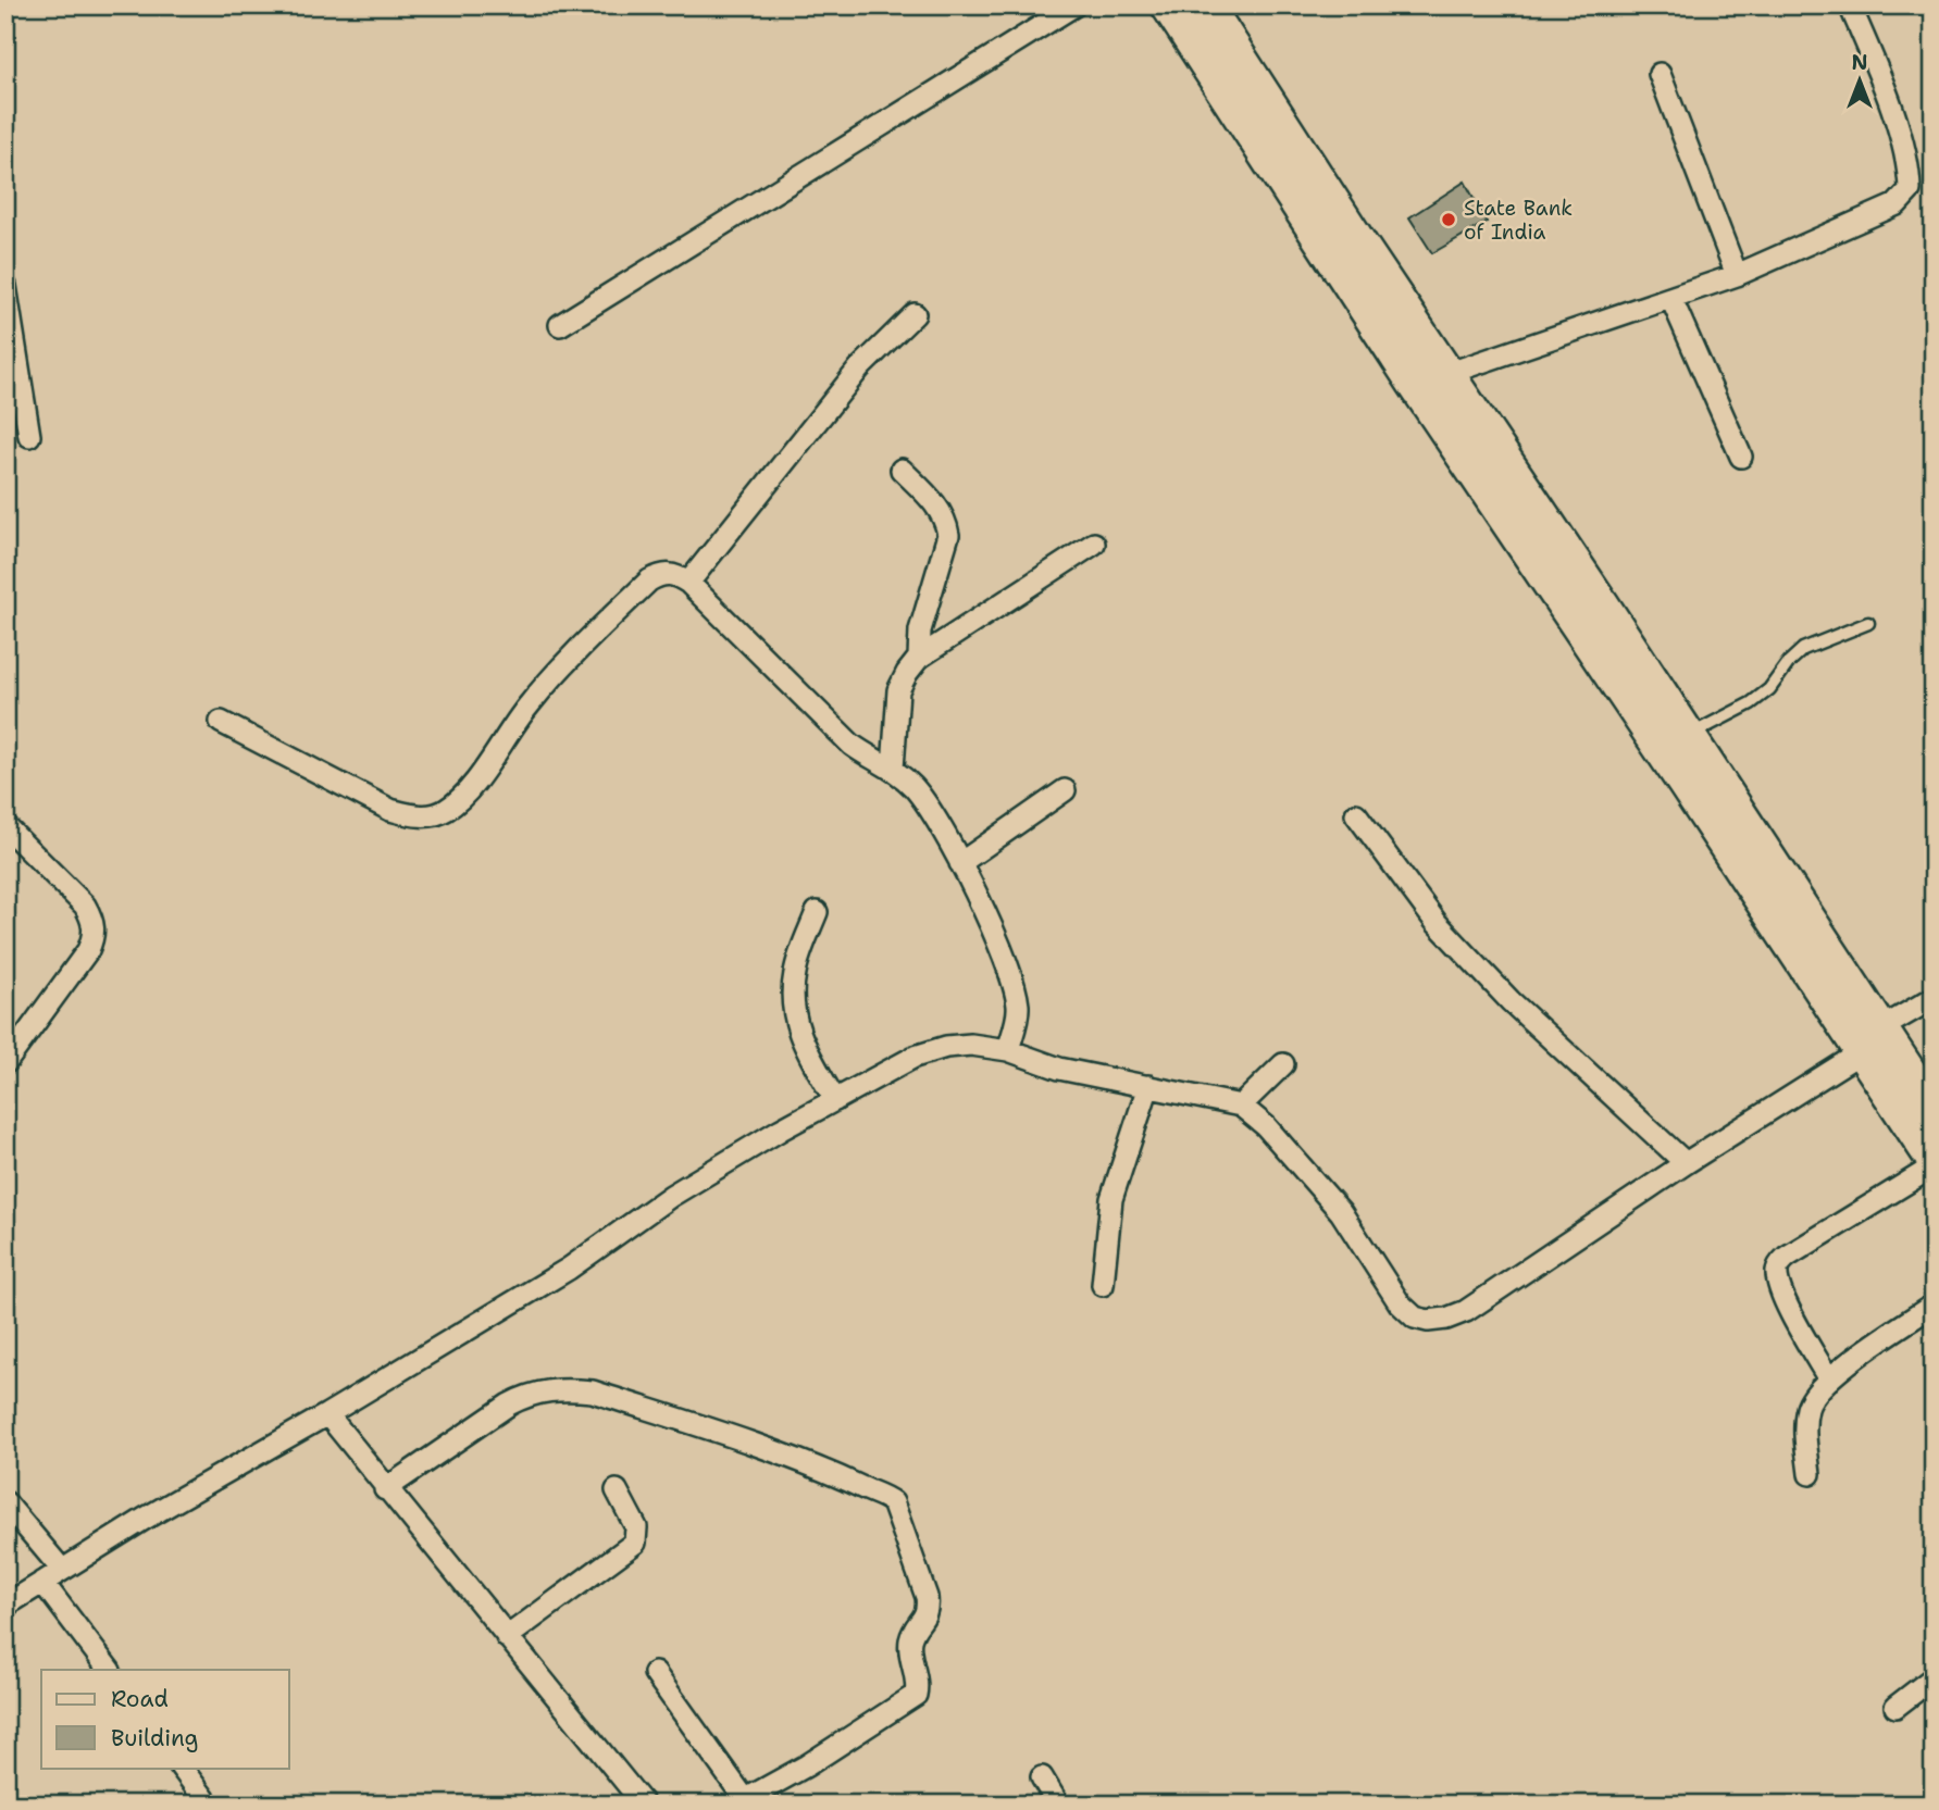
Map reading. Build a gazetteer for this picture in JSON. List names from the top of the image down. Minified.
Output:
{"places":["State Bank of India"],"legend":["Road","Building"],"north":"top"}
